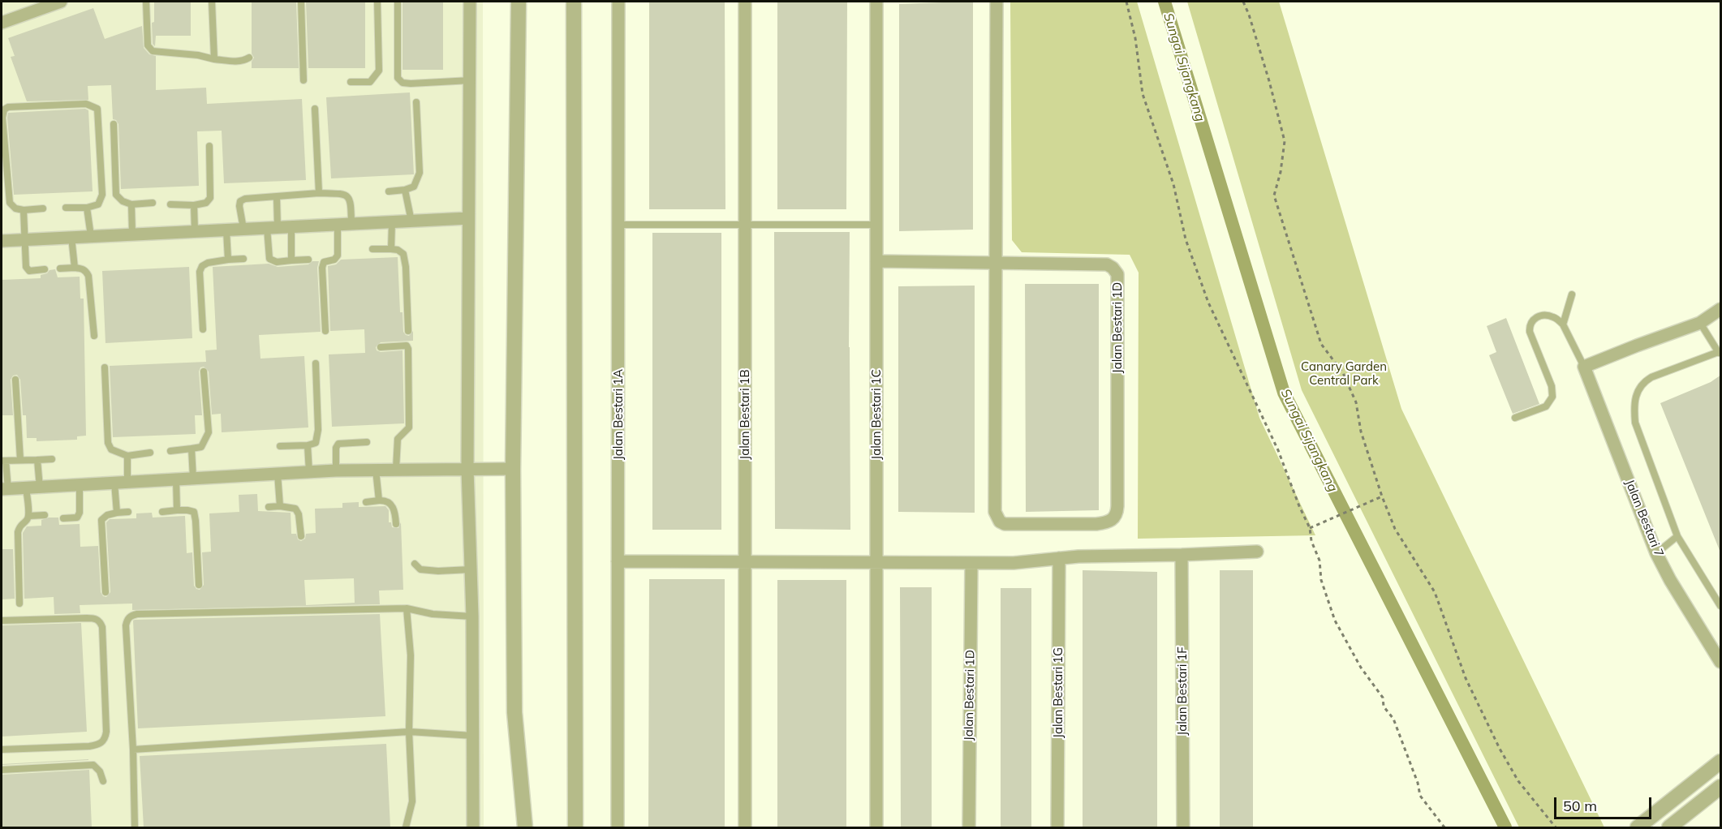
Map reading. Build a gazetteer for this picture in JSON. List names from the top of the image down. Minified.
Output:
{"streets":{"street":["Jalan Bestari 1D","Jalan Bestari 1A","Jalan Bestari 1B","Jalan Bestari 1C","Jalan Bestari 7","Jalan Bestari 1F","Jalan Bestari 1G"]},"crossings":[["Jalan Bestari 1D","Jalan Bestari 1C"]],"water":["Sungai Sijangkang"],"parks":["Canary Garden Central Park"],"scale_bar":"50 m"}
